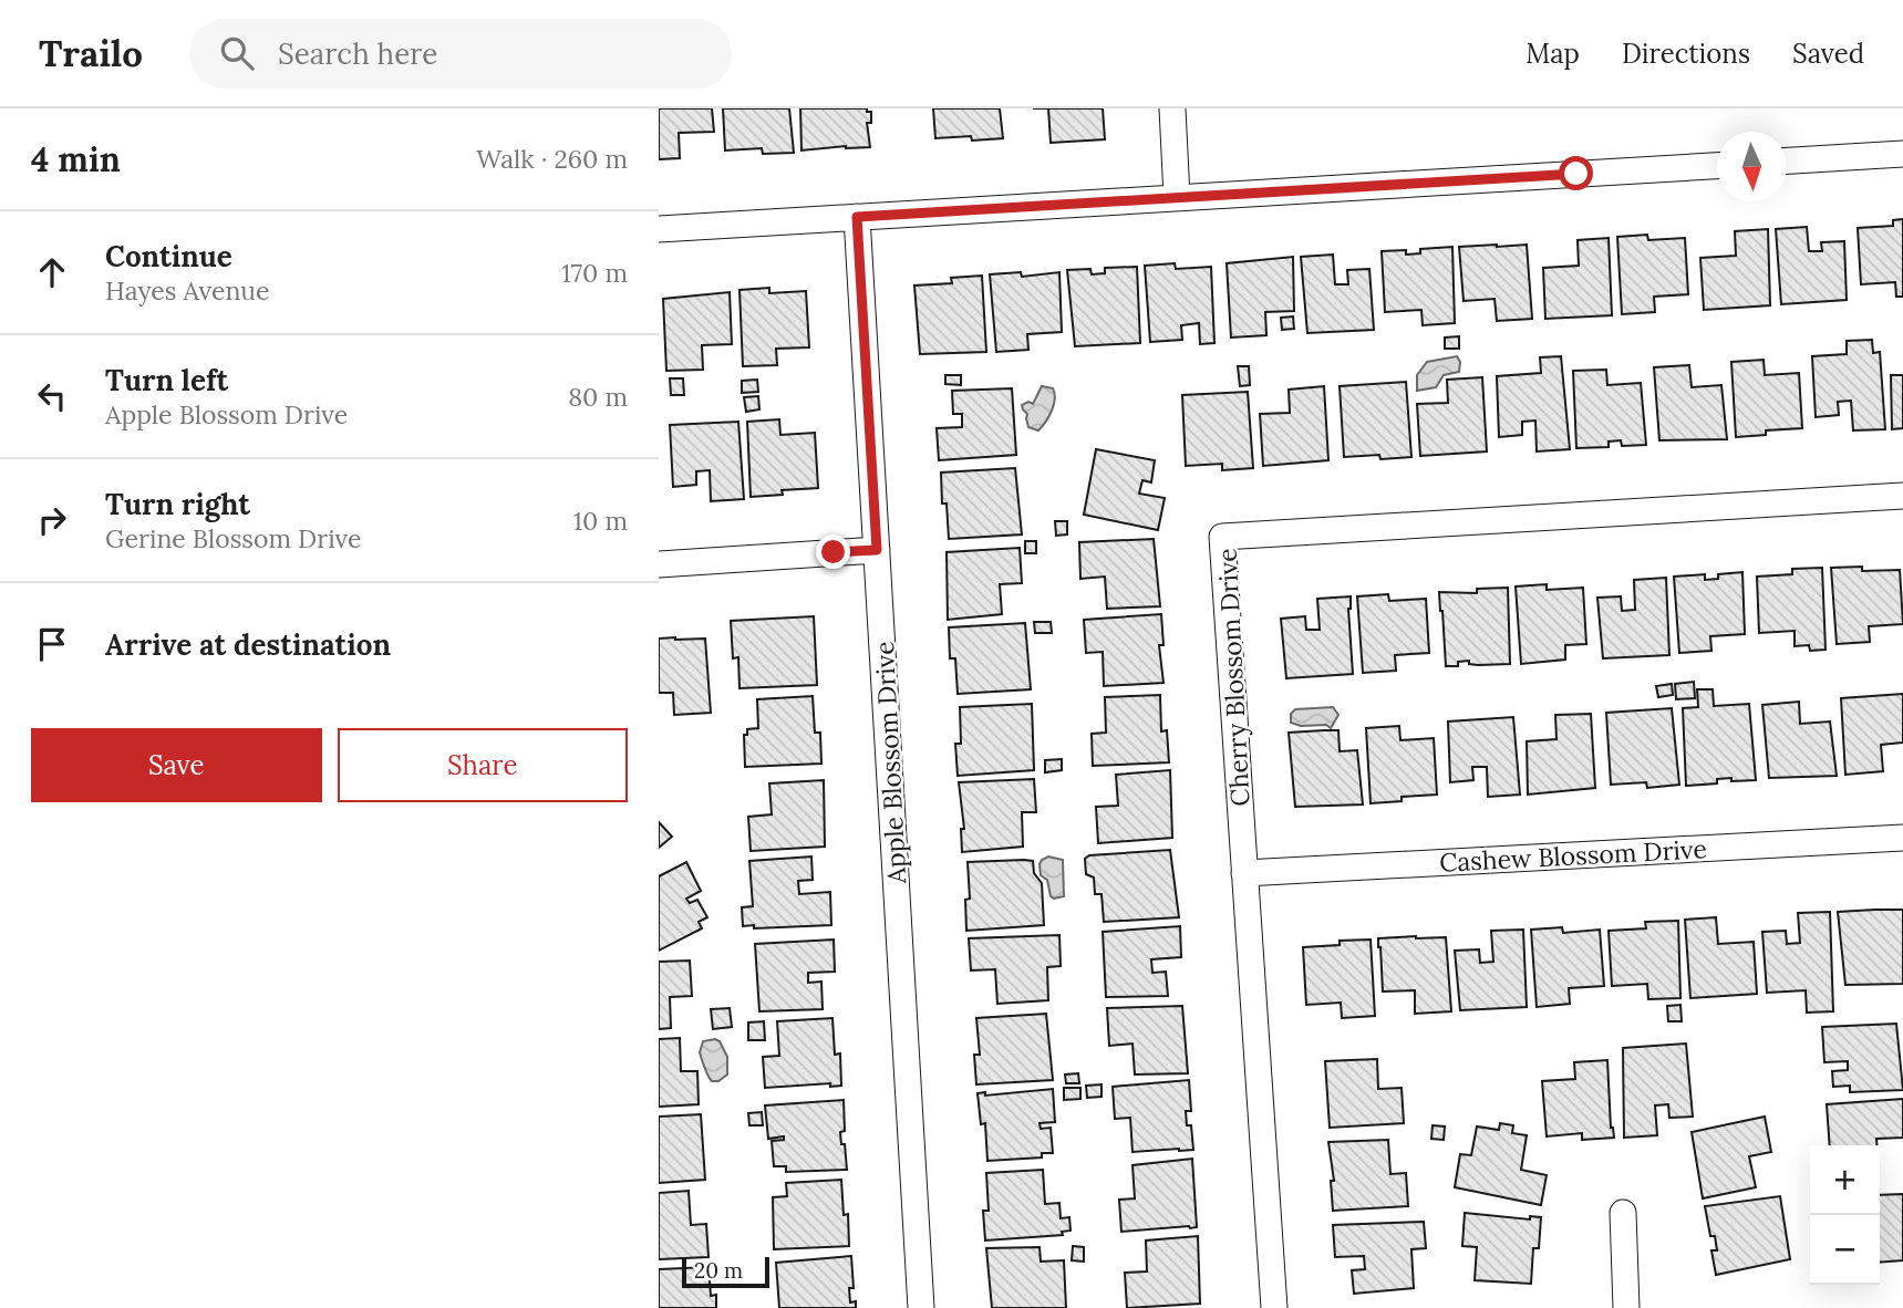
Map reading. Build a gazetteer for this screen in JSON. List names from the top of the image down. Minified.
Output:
{"streets":{"street":["Cherry Blossom Drive","Apple Blossom Drive","Cashew Blossom Drive"]},"crossings":[["Cherry Blossom Drive","Cashew Blossom Drive"]],"scale_bar":"20 m","north":"bottom","page":{"header":"Trailo","search":"Search here","nav":["Map","Directions","Saved"],"heading":["4 min","Walk · 260 m"],"list":[["Continue","Hayes Avenue","170 m"],["Turn left","Apple Blossom Drive","80 m"],["Turn right","Gerine Blossom Drive","10 m"],"Arrive at destination"],"buttons":["Save","Share"],"map_buttons":["+","−"],"scale":"20 m"}}
